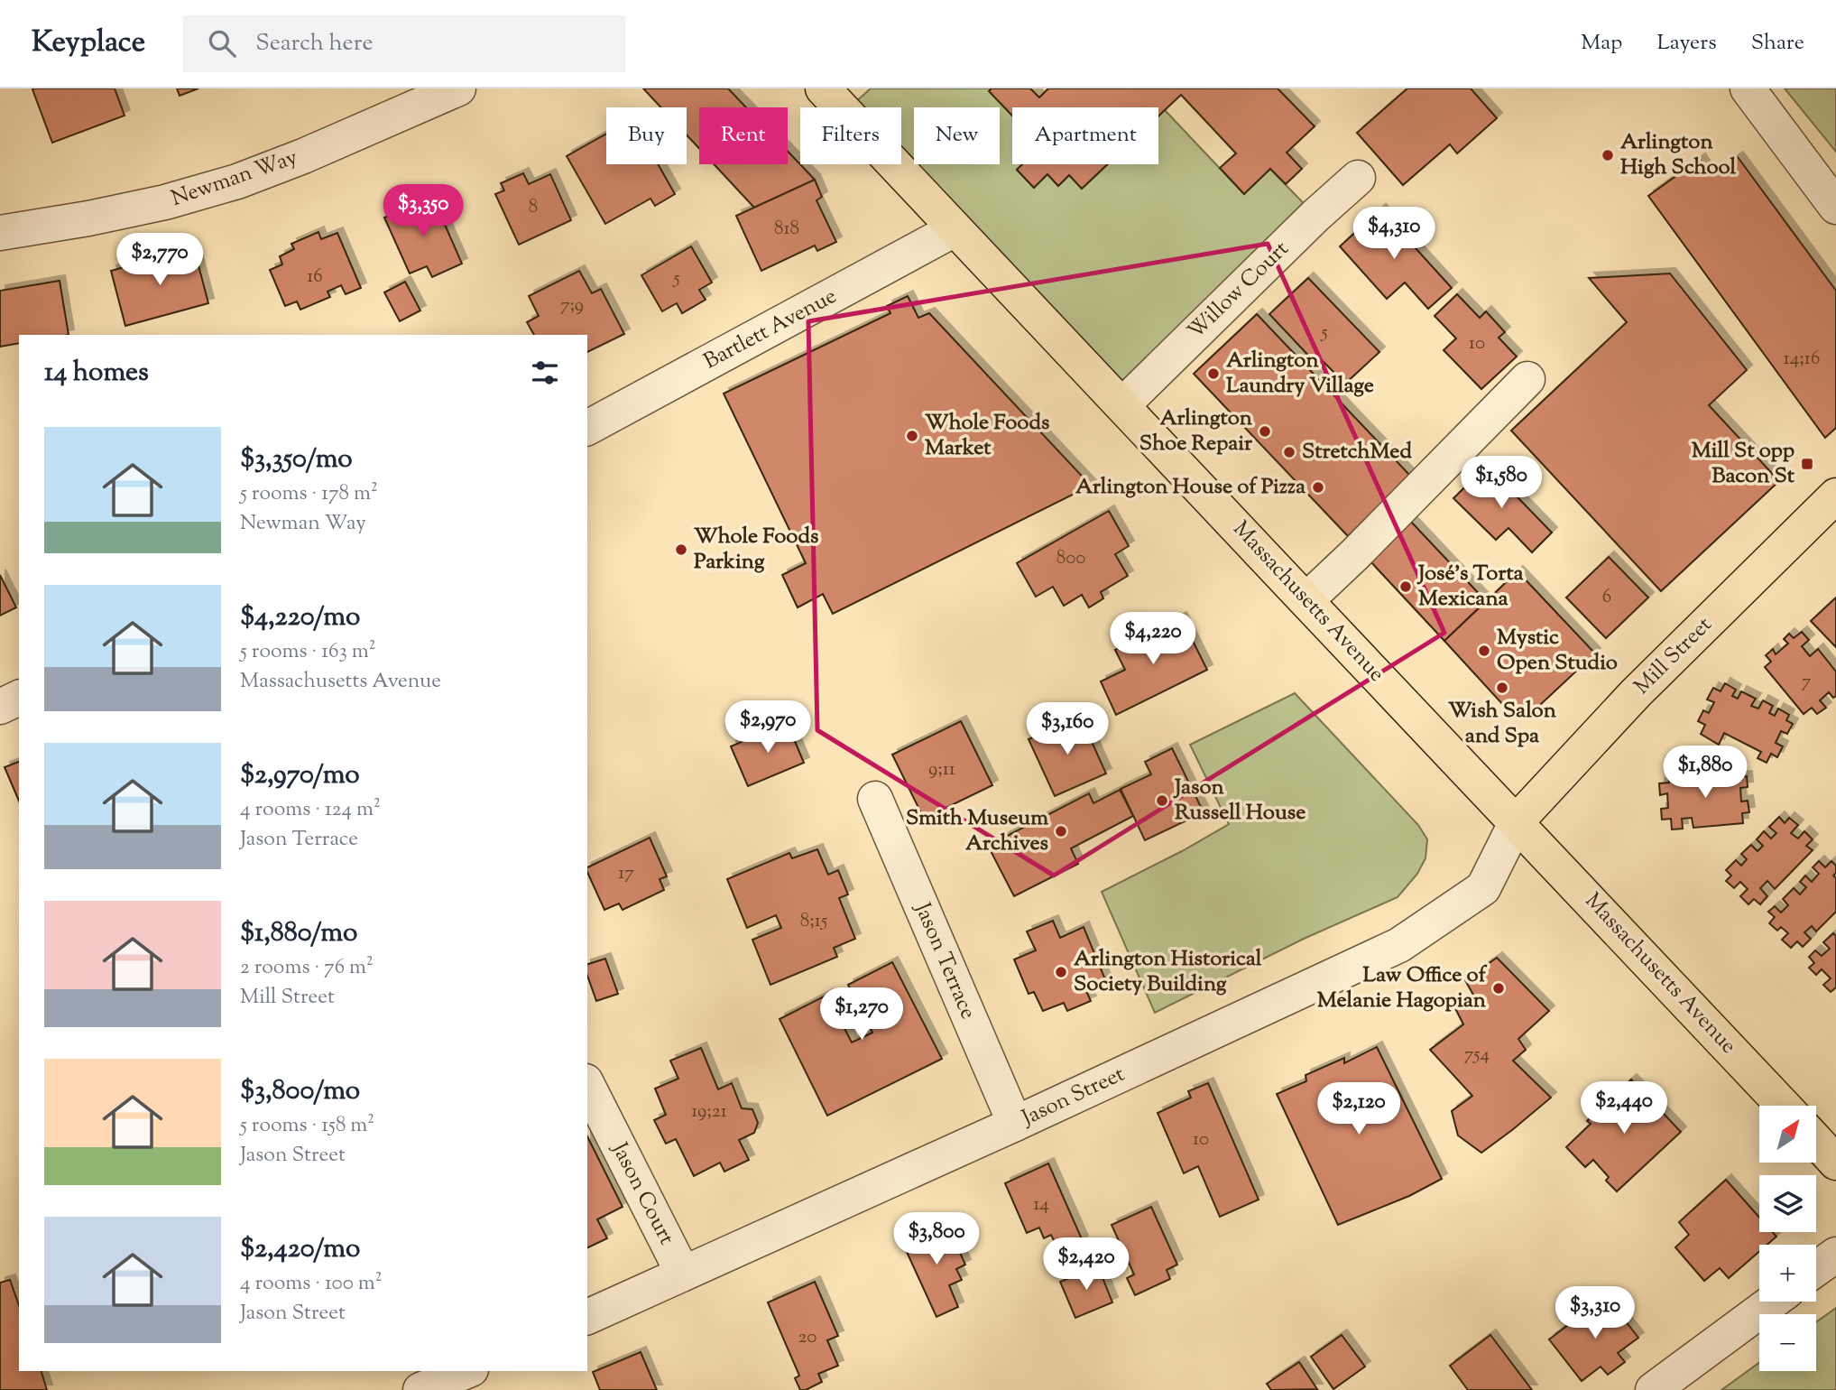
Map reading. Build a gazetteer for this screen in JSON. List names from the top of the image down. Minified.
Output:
{"streets":{"main road":["Massachusetts Avenue","Mill Street"],"street":["Newman Way","Willow Court","Bartlett Avenue","Jason Terrace","Jason Street","Jason Court"]},"crossings":[["Willow Court","Massachusetts Avenue"],["Bartlett Avenue","Massachusetts Avenue"],["Massachusetts Avenue","Mill Street"],["Massachusetts Avenue","Jason Street"],["Mill Street","Jason Street"],["Jason Terrace","Jason Street"],["Jason Street","Jason Court"]],"places":{"other":["Arlington High School","Arlington Laundry Village","Arlington Shoe Repair","Whole Foods Market","StretchMed","Arlington House of Pizza","Whole Foods Parking","José's Torta Mexicana","Mystic Open Studio","Wish Salon and Spa","Jason Russell House","Smith Museum Archives","Arlington Historical Society Building","Law Office of Melanie Hagopian"],"transit":["Mill St opp Bacon St"]},"house_numbers":["8","818","16","5","7;9","5","10","14;16","800","6","7","9;11","17","8;15","754","19;21","10","14","20"],"north":"top right","page":{"header":"Keyplace","search":"Search here","nav":["Map","Layers","Share"],"chip":["Buy","Rent","Filters","New","Apartment"],"price":["$3,350","$4,310","$2,770","$1,580","$4,220","$2,970","$3,160","$1,880","$1,270","$2,440","$2,120","$3,800","$2,420","$3,310"],"heading":"14 homes","list":[{"name":"$3,350/mo","note":"5 rooms · 178 m² · Newman Way"},{"name":"$4,220/mo","note":"5 rooms · 163 m² · Massachusetts Avenue"},{"name":"$2,970/mo","note":"4 rooms · 124 m² · Jason Terrace"},{"name":"$1,880/mo","note":"2 rooms · 76 m² · Mill Street"},{"name":"$3,800/mo","note":"5 rooms · 158 m² · Jason Street"},{"name":"$2,420/mo","note":"4 rooms · 100 m² · Jason Street"}],"map_buttons":["+","−"]}}
